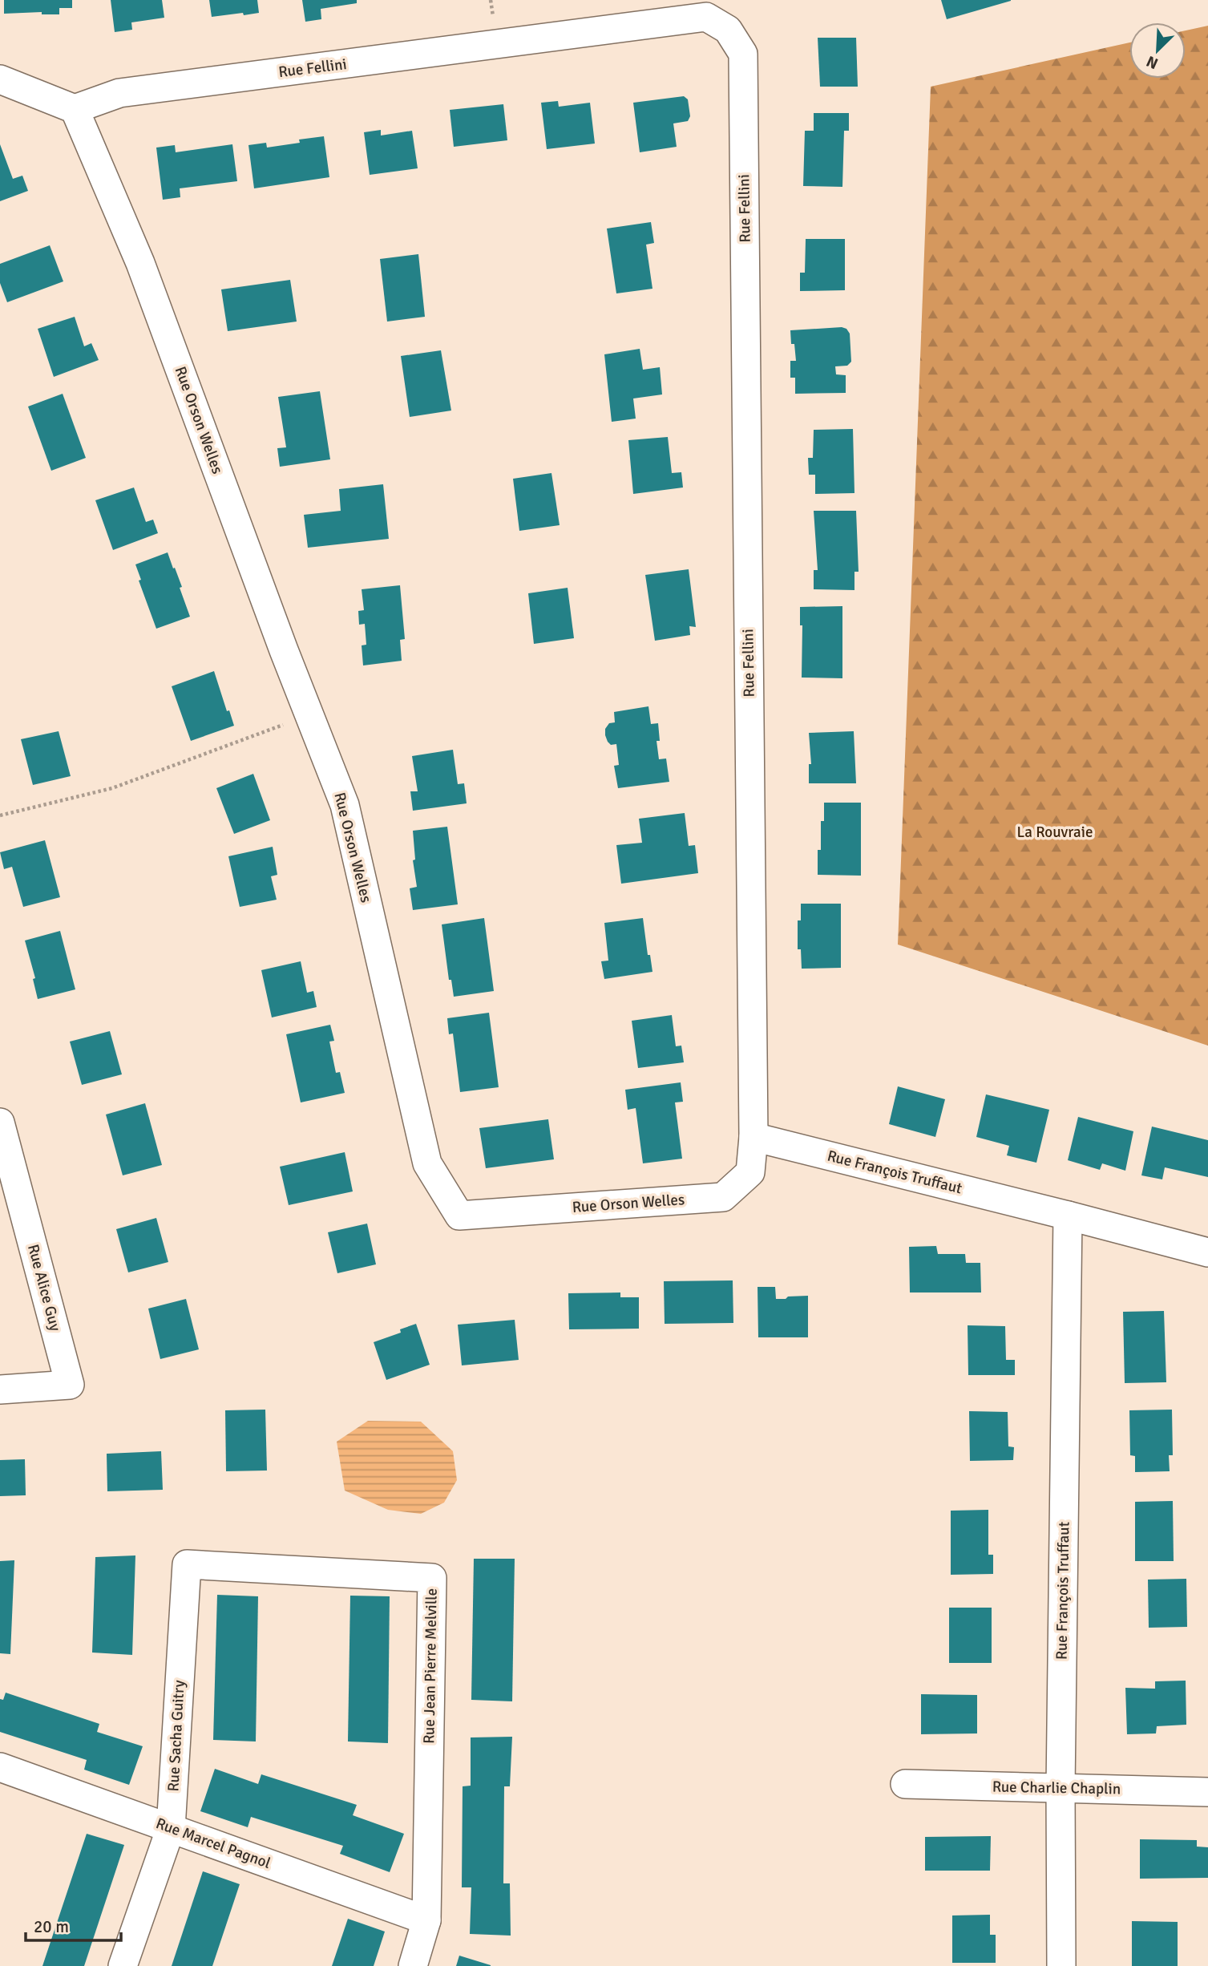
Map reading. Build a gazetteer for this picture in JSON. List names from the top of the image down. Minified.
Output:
{"streets":{"street":["Rue Fellini","Rue Orson Welles","Rue François Truffaut","Rue Alice Guy","Rue Jean Pierre Melville","Rue Sacha Guitry","Rue Charlie Chaplin","Rue Marcel Pagnol"]},"crossings":[["Rue Fellini","Rue Orson Welles"],["Rue Fellini","Rue François Truffaut"],["Rue Orson Welles","Rue François Truffaut"],["Rue François Truffaut","Rue Charlie Chaplin"],["Rue Jean Pierre Melville","Rue Sacha Guitry"],["Rue Jean Pierre Melville","Rue Marcel Pagnol"],["Rue Sacha Guitry","Rue Marcel Pagnol"]],"parks":["La Rouvraie"],"scale_bar":"20 m","north":"bottom left"}
